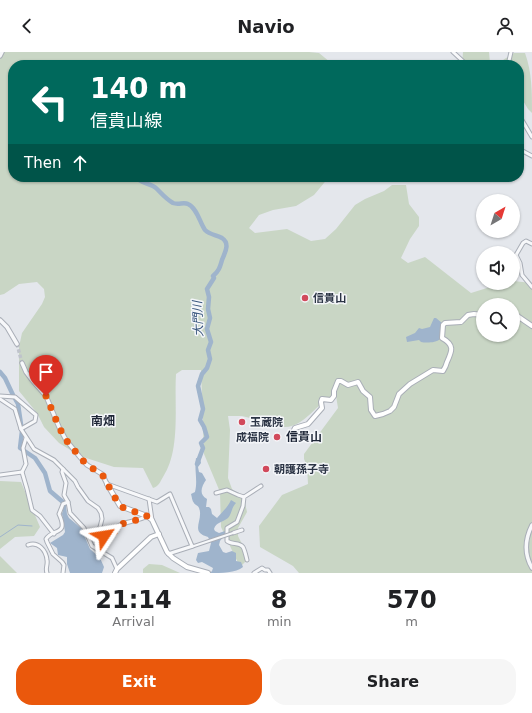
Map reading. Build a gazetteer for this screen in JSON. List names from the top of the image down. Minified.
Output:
{"districts":["南畑","信貴山"],"water":["大門川"],"places":["信貴山","玉蔵院","成福院","朝護孫子寺"],"north":"top right","page":{"header":"Navio","turn":["140 m","信貴山線"],"then":"Then","eta":["21:14","Arrival","8","min","570","m"],"buttons":["Exit","Share"]}}
